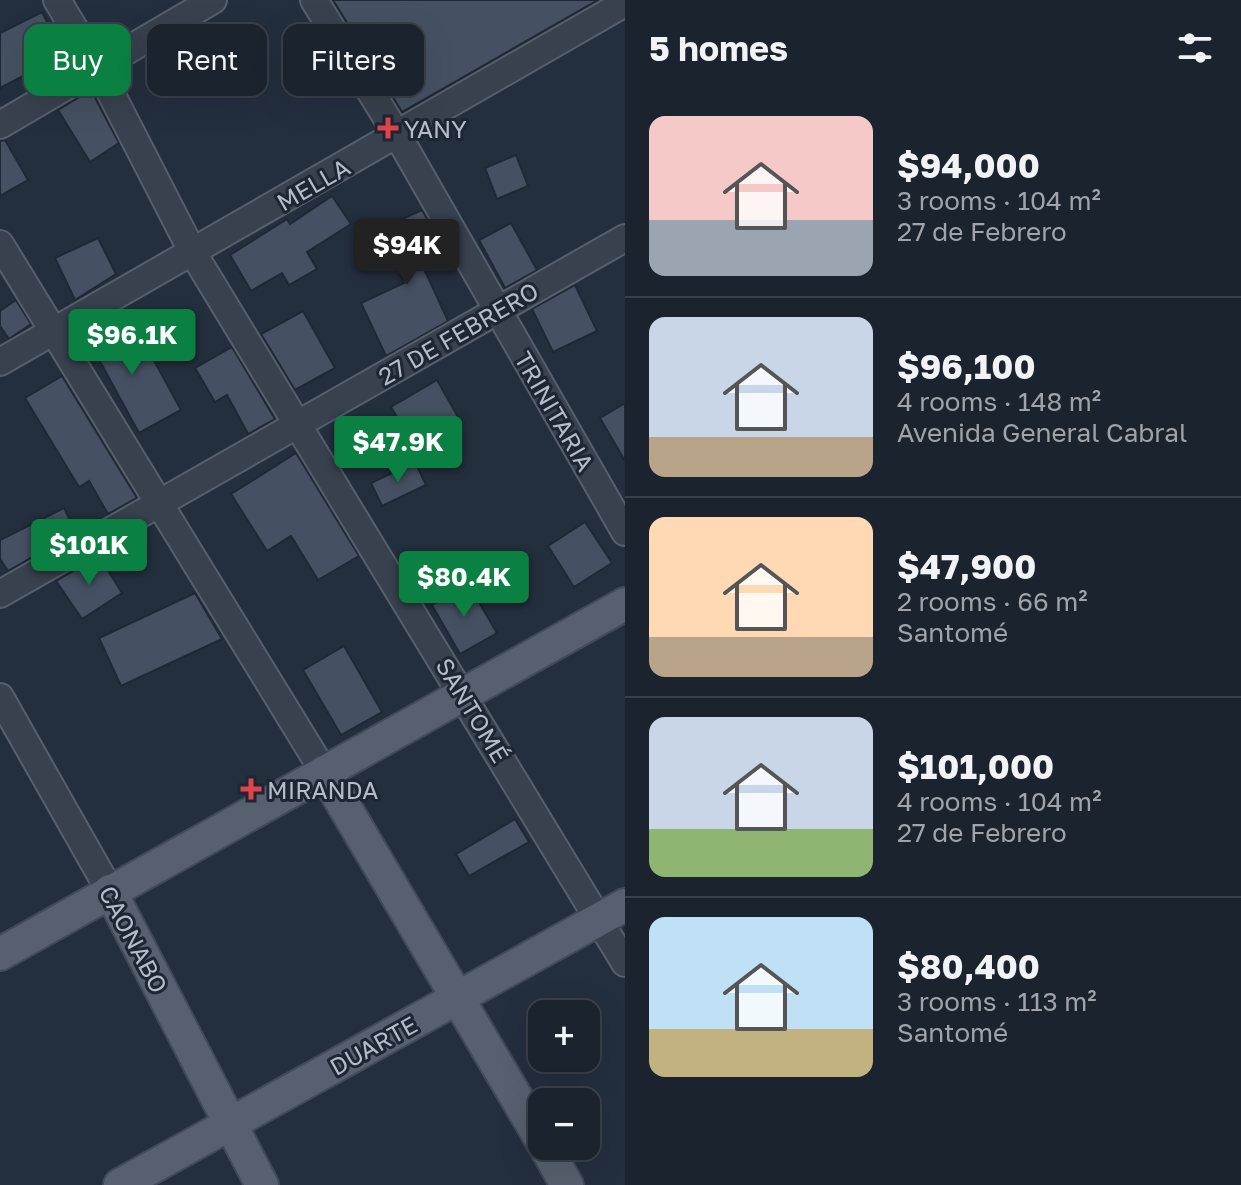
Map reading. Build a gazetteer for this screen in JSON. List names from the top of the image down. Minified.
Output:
{"streets":{"main road":["CAONABO","DUARTE"],"street":["MELLA","27 DE FEBRERO","TRINITARIA","SANTOMÉ"]},"crossings":[["MELLA","TRINITARIA"],["MELLA","SANTOMÉ"],["27 DE FEBRERO","TRINITARIA"],["27 DE FEBRERO","SANTOMÉ"],["SANTOMÉ","DUARTE"],["CAONABO","DUARTE"]],"places":{"health":["YANY","MIRANDA"]},"page":{"heading":"5 homes","chip":["Buy","Rent","Filters"],"list":[{"name":"$94,000","note":"3 rooms · 104 m² · 27 de Febrero"},{"name":"$96,100","note":"4 rooms · 148 m² · Avenida General Cabral"},{"name":"$47,900","note":"2 rooms · 66 m² · Santomé"},{"name":"$101,000","note":"4 rooms · 104 m² · 27 de Febrero"},{"name":"$80,400","note":"3 rooms · 113 m² · Santomé"}],"price":["$94K","$96.1K","$47.9K","$101K","$80.4K"],"map_buttons":["+","−"]}}
